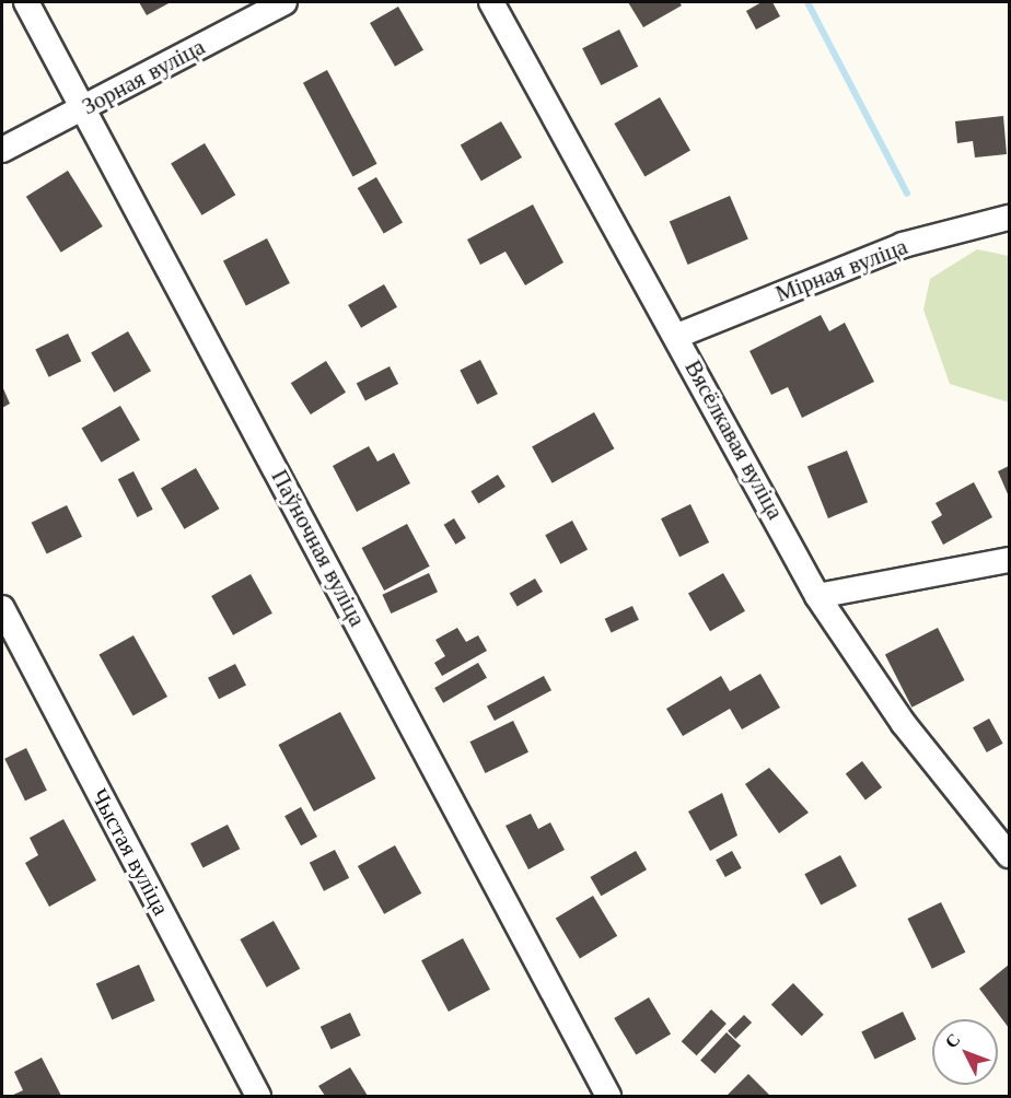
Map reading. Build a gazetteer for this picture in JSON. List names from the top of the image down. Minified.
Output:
{"streets":{"street":["Зорная вуліца","Мірная вуліца","Вясёлкавая вуліца","Паўночная вуліца","Чыстая вуліца"]},"crossings":[["Зорная вуліца","Паўночная вуліца"],["Мірная вуліца","Вясёлкавая вуліца"]],"north":"top left"}
